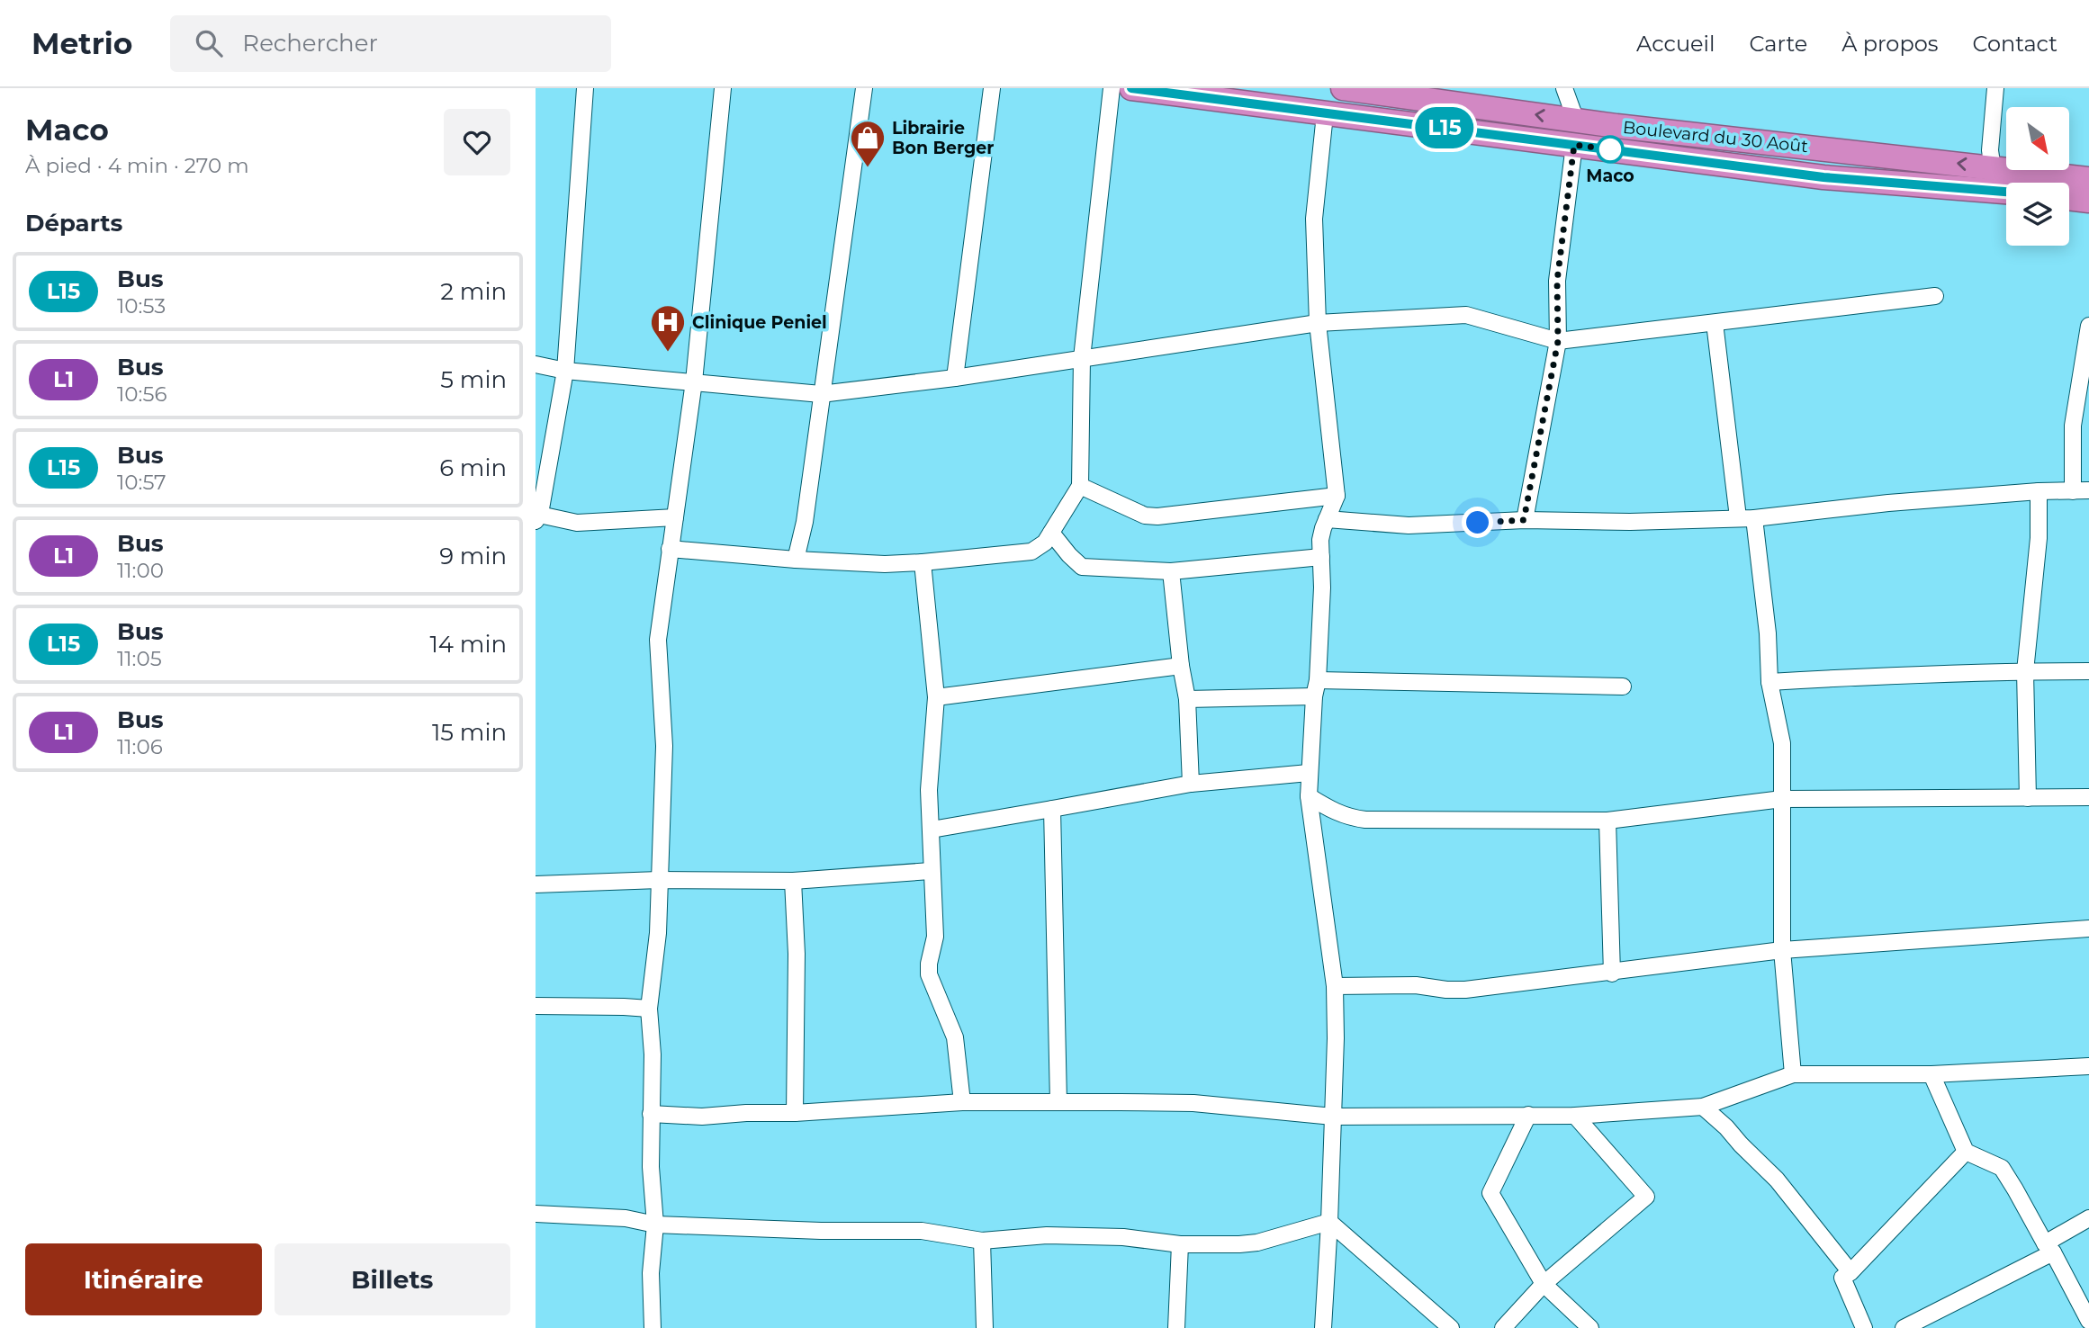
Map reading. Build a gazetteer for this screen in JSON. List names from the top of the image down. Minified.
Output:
{"streets":{"highway":["Boulevard du 30 Août"]},"places":{"other":["Maco"],"shop":["Librairie Bon Berger"],"hospital":["Clinique Peniel"]},"lines":["bus line L15"],"north":"bottom right","page":{"header":"Metrio","search":"Rechercher","nav":["Accueil","Carte","À propos","Contact"],"heading":[["Maco","À pied · 4 min · 270 m"],"Départs"],"on_map":"L15","list":[{"mark":"L15","name":"Bus","note":"10:53","value":"2 min"},{"mark":"L1","name":"Bus","note":"10:56","value":"5 min"},{"mark":"L15","name":"Bus","note":"10:57","value":"6 min"},{"mark":"L1","name":"Bus","note":"11:00","value":"9 min"},{"mark":"L15","name":"Bus","note":"11:05","value":"14 min"},{"mark":"L1","name":"Bus","note":"11:06","value":"15 min"}],"buttons":["Itinéraire","Billets"]}}
